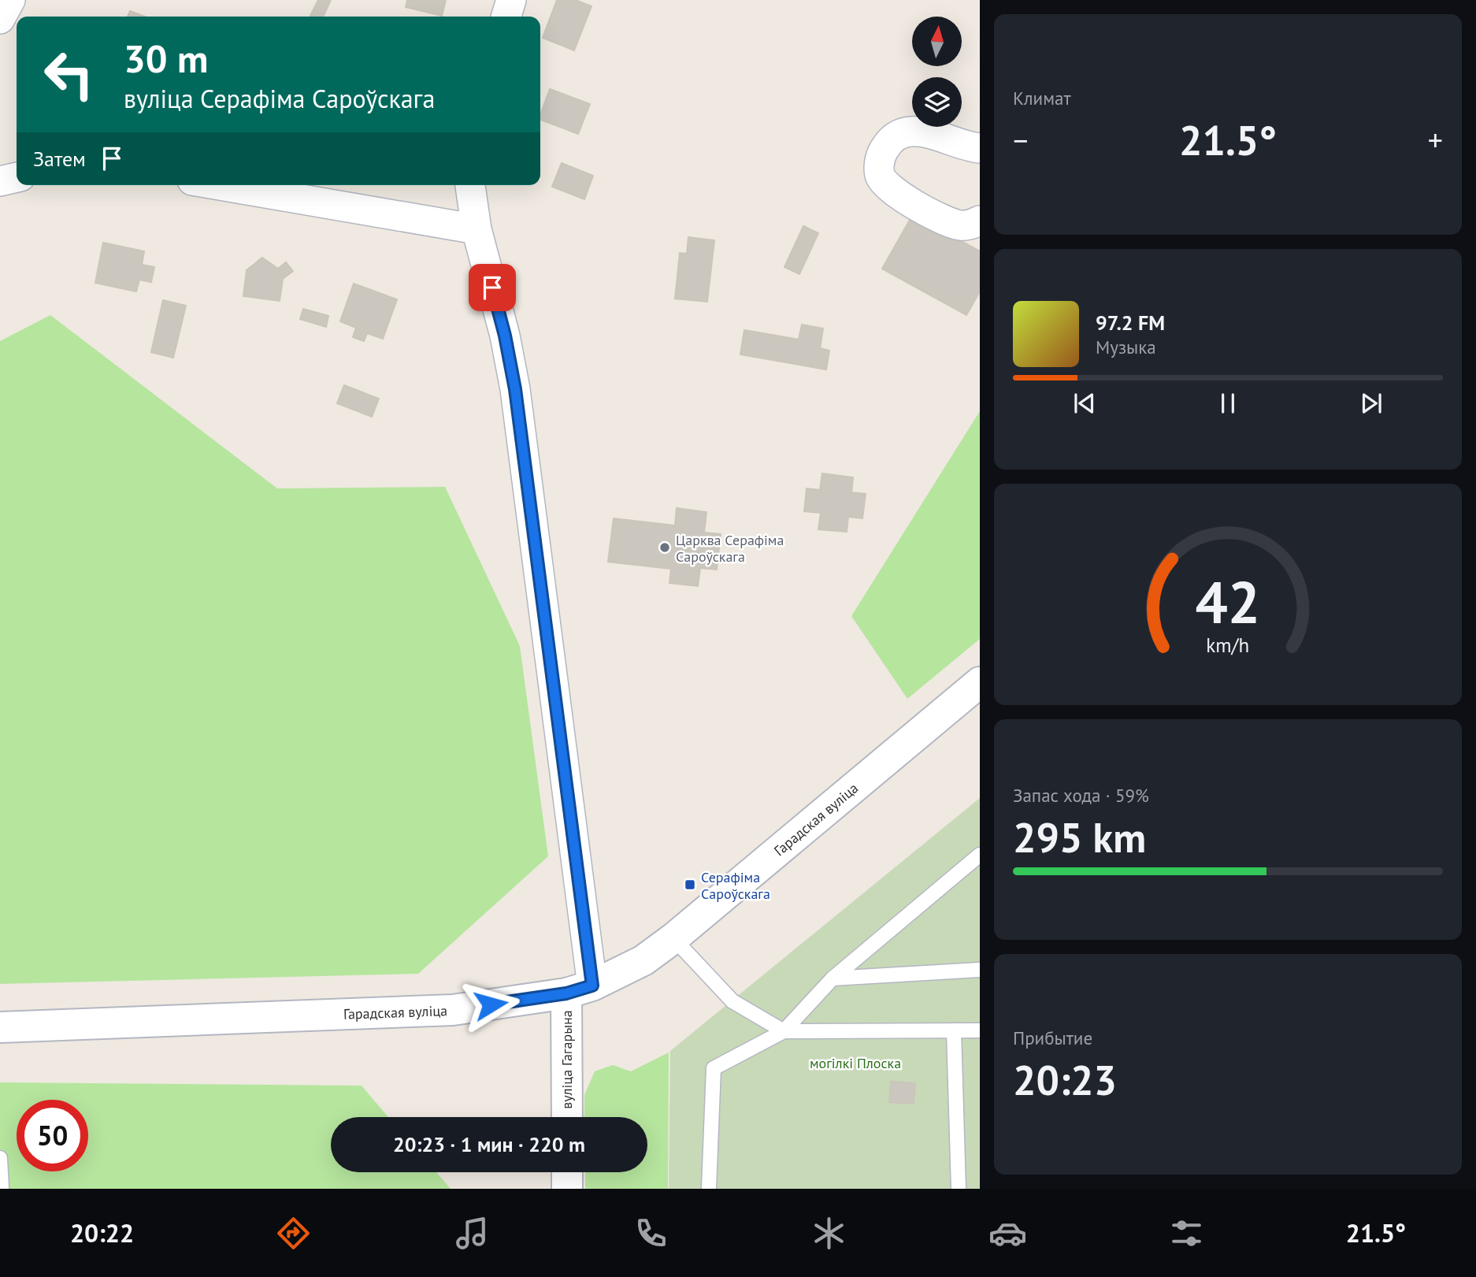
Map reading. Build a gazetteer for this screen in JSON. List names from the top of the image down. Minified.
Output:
{"streets":{"main road":["Гарадская вуліца","вуліца Гагарына"]},"crossings":[["Гарадская вуліца","вуліца Гагарына"]],"parks":["могілкі Плоска"],"places":{"other":["Царква Серафіма Сароўскага"],"transit":["Серафіма Сароўскага"]},"north":"top","page":{"tile":["Климат",["Запас хода · 59%","295 km"],["Прибытие","20:23"]],"turn":["30 m","вуліца Серафіма Сароўскага"],"heat":["−","21.5°","+"],"then":"Затем","song":["97.2 FM","Музыка"],"limit":"50","trip":"20:23 · 1 мин · 220 m","tabs":["20:22","21.5°"],"gauge":["42","km/h"]}}
